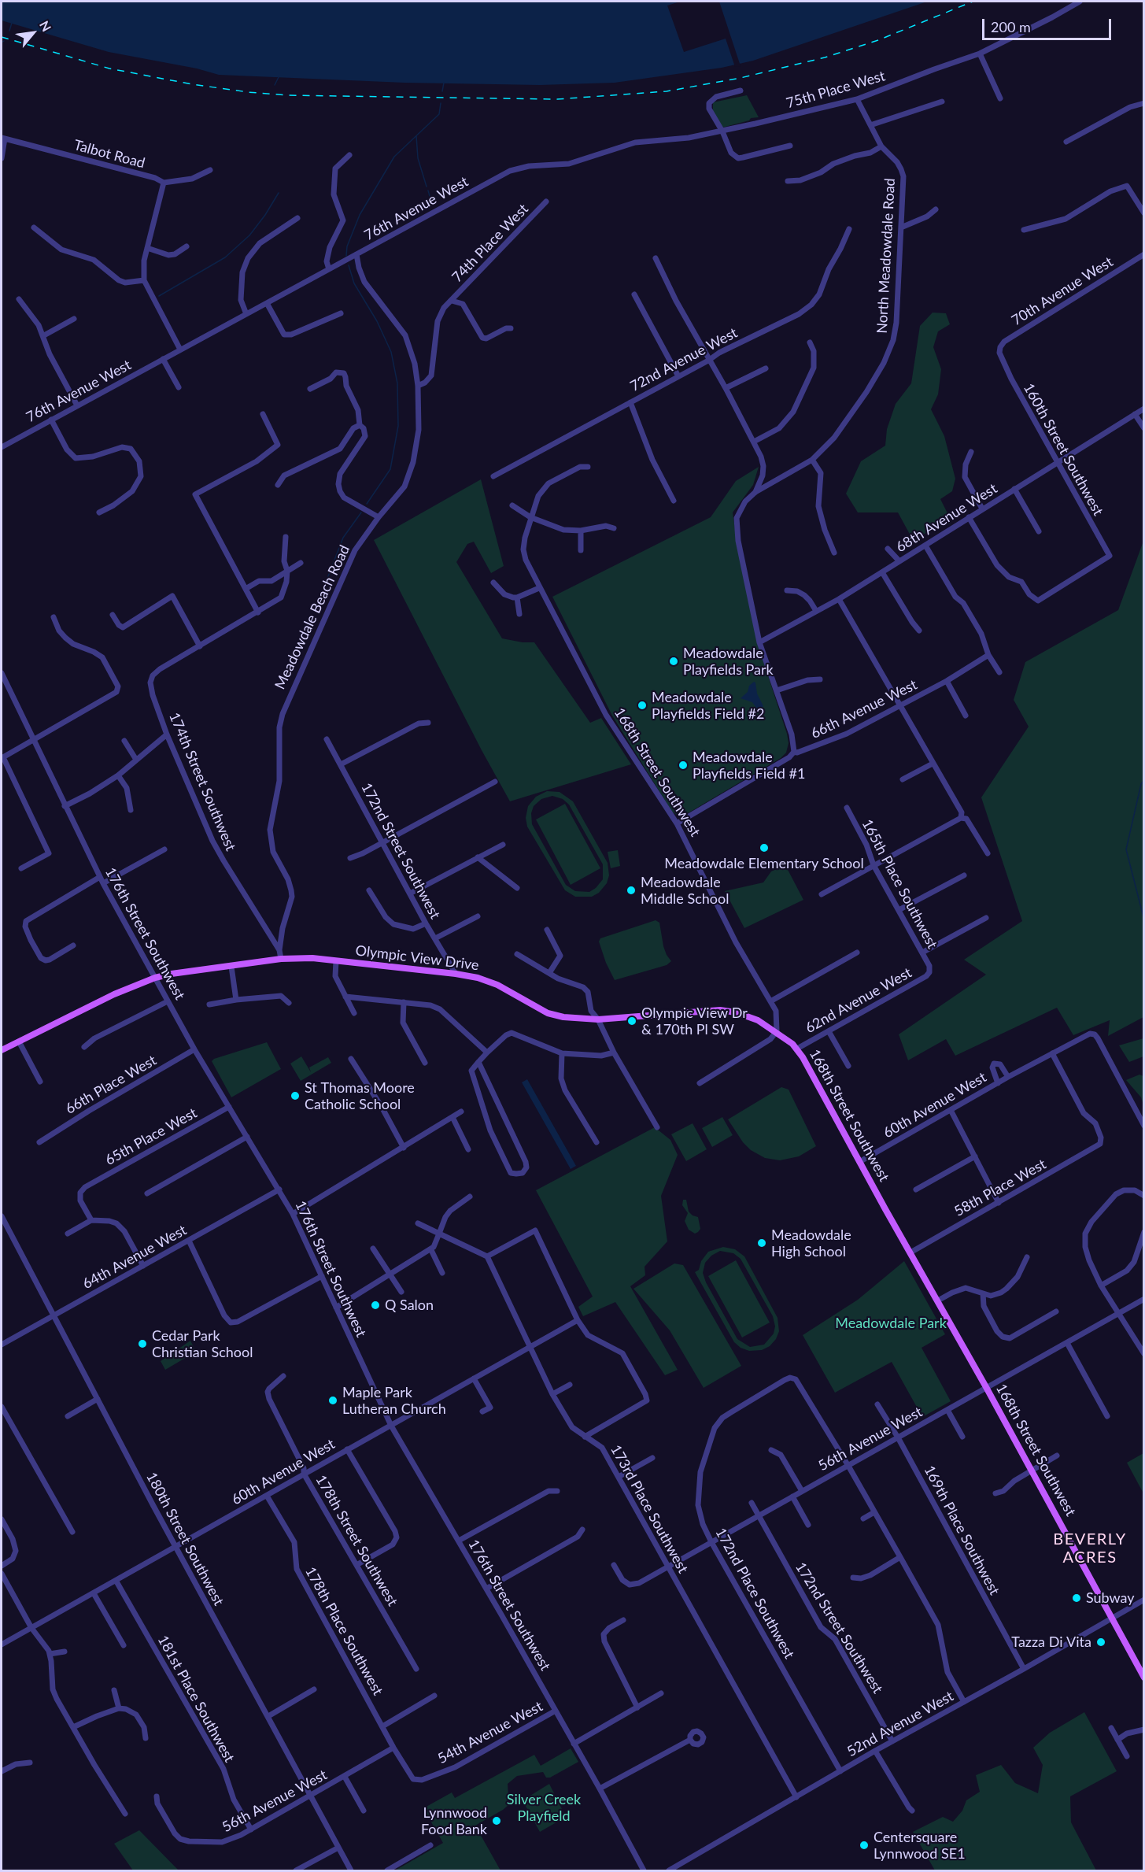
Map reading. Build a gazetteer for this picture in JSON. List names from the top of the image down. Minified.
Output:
{"streets":{"main road":["168th Street Southwest","Olympic View Drive"],"street":["75th Place West","Talbot Road","76th Avenue West","74th Place West","North Meadowdale Road","70th Avenue West","72nd Avenue West","160th Street Southwest","68th Avenue West","Meadowdale Beach Road","66th Avenue West","174th Street Southwest","172nd Street Southwest","165th Place Southwest","176th Street Southwest","62nd Avenue West","66th Place West","60th Avenue West","65th Place West","58th Place West","64th Avenue West","56th Avenue West","173rd Place Southwest","169th Place Southwest","180th Street Southwest","178th Street Southwest","172nd Place Southwest","178th Place Southwest","181st Place Southwest","52nd Avenue West","54th Avenue West"]},"crossings":[["75th Place West","76th Avenue West"],["75th Place West","North Meadowdale Road"],["76th Avenue West","Meadowdale Beach Road"],["74th Place West","Meadowdale Beach Road"],["North Meadowdale Road","68th Avenue West"],["North Meadowdale Road","66th Avenue West"],["70th Avenue West","160th Street Southwest"],["160th Street Southwest","68th Avenue West"],["Meadowdale Beach Road","174th Street Southwest"],["Meadowdale Beach Road","Olympic View Drive"],["66th Avenue West","168th Street Southwest"],["168th Street Southwest","Olympic View Drive"],["168th Street Southwest","62nd Avenue West"],["168th Street Southwest","60th Avenue West"],["168th Street Southwest","58th Place West"],["168th Street Southwest","56th Avenue West"],["168th Street Southwest","52nd Avenue West"],["172nd Street Southwest","Olympic View Drive"],["172nd Street Southwest","56th Avenue West"],["172nd Street Southwest","52nd Avenue West"],["165th Place Southwest","62nd Avenue West"],["176th Street Southwest","Olympic View Drive"],["176th Street Southwest","66th Place West"],["176th Street Southwest","60th Avenue West"],["176th Street Southwest","65th Place West"],["176th Street Southwest","64th Avenue West"],["176th Street Southwest","54th Avenue West"],["60th Avenue West","58th Place West"],["60th Avenue West","173rd Place Southwest"],["60th Avenue West","180th Street Southwest"],["60th Avenue West","178th Street Southwest"],["60th Avenue West","178th Place Southwest"],["60th Avenue West","181st Place Southwest"],["64th Avenue West","180th Street Southwest"],["56th Avenue West","173rd Place Southwest"],["56th Avenue West","169th Place Southwest"],["56th Avenue West","180th Street Southwest"],["56th Avenue West","172nd Place Southwest"],["56th Avenue West","178th Place Southwest"],["56th Avenue West","181st Place Southwest"],["173rd Place Southwest","52nd Avenue West"],["169th Place Southwest","52nd Avenue West"],["172nd Place Southwest","52nd Avenue West"],["178th Place Southwest","54th Avenue West"]],"districts":["BEVERLY ACRES"],"parks":["Meadowdale Park","Silver Creek Playfield"],"places":["Meadowdale Playfields Park","Meadowdale Playfields Field #2","Meadowdale Playfields Field #1","Meadowdale Elementary School","Meadowdale Middle School","Olympic View Dr & 170th Pl SW","St Thomas Moore Catholic School","Meadowdale High School","Q Salon","Cedar Park Christian School","Maple Park Lutheran Church","Subway","Tazza Di Vita","Lynnwood Food Bank","Centersquare Lynnwood SE1"],"scale_bar":"200 m","north":"top right"}
